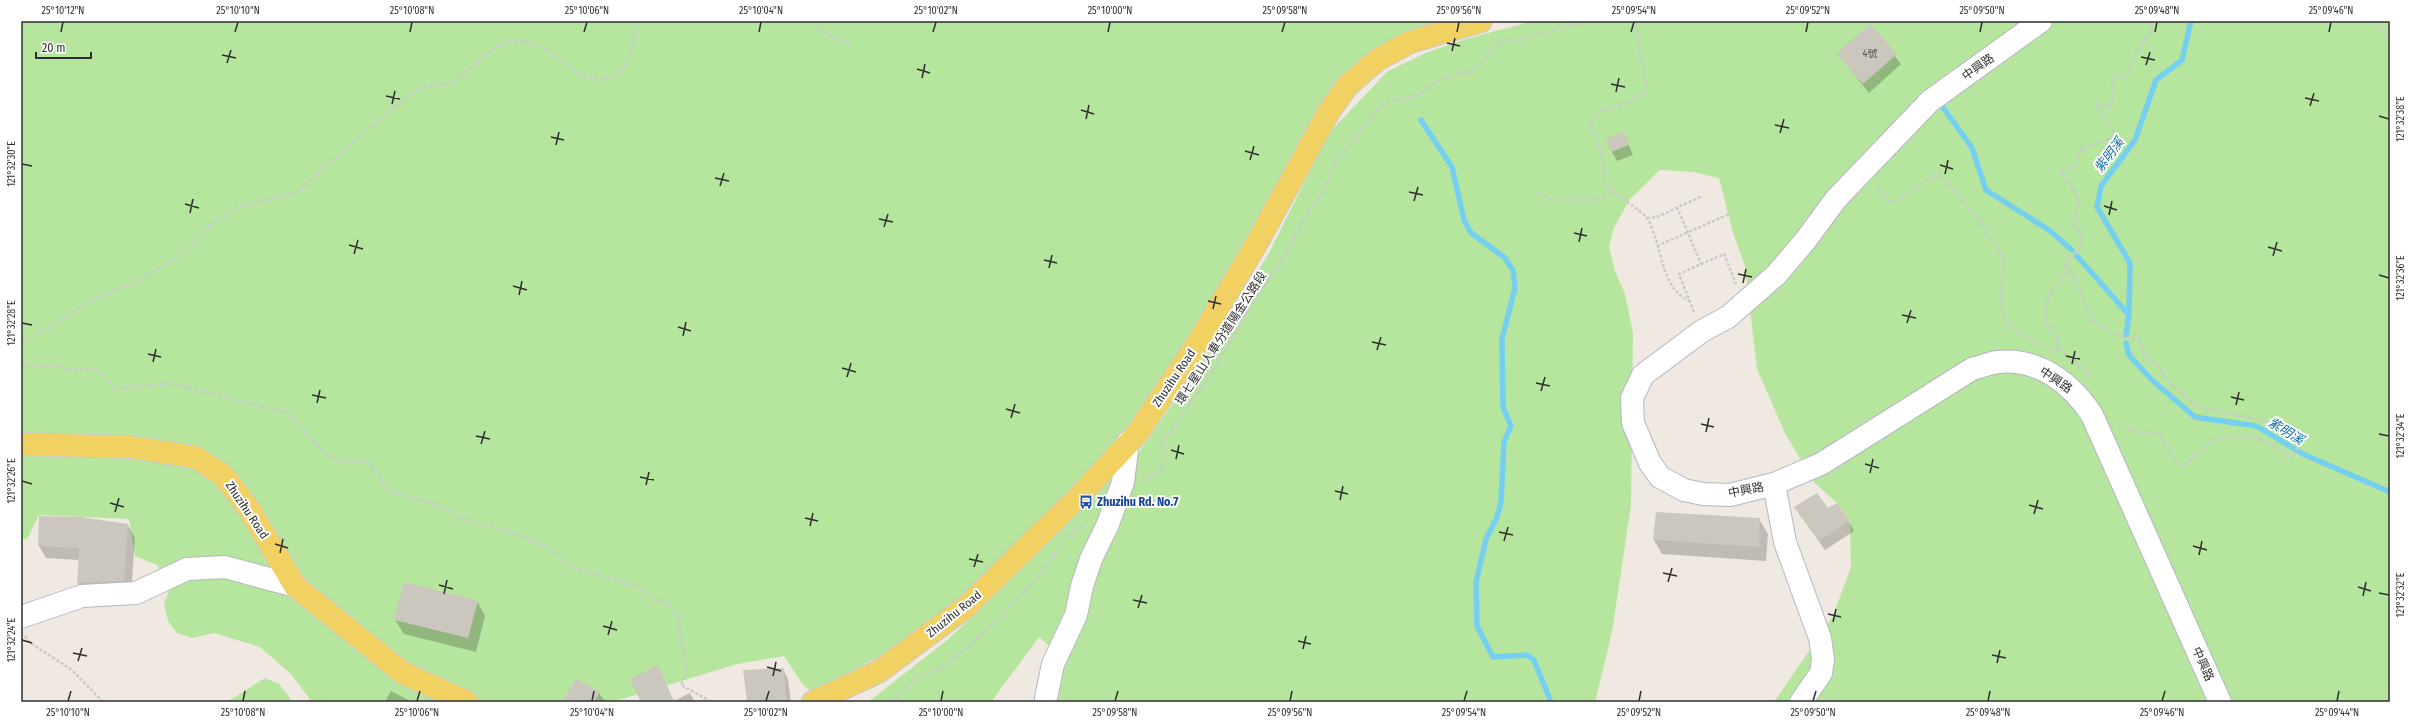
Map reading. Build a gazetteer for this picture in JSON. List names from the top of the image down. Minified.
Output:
{"streets":{"main road":["Zhuzihu Road"],"street":["中興路"],"path":["環七星山人車分道陽金公路段"]},"water":["紫明溪"],"places":{"bus stop":["Zhuzihu Rd. No.7"]},"house_numbers":["4號"],"scale_bar":"20 m","coordinates":["25°10'12\"N","25°10'10\"N","25°10'08\"N","25°10'06\"N","25°10'04\"N","25°10'02\"N","25°10'00\"N","25°09'58\"N","25°09'56\"N","25°09'54\"N","25°09'52\"N","25°09'50\"N","25°09'48\"N","25°09'46\"N","121°32'38\"E","121°32'30\"E","121°32'36\"E","121°32'28\"E","121°32'34\"E","121°32'26\"E","121°32'32\"E","121°32'24\"E","25°09'44\"N"]}
